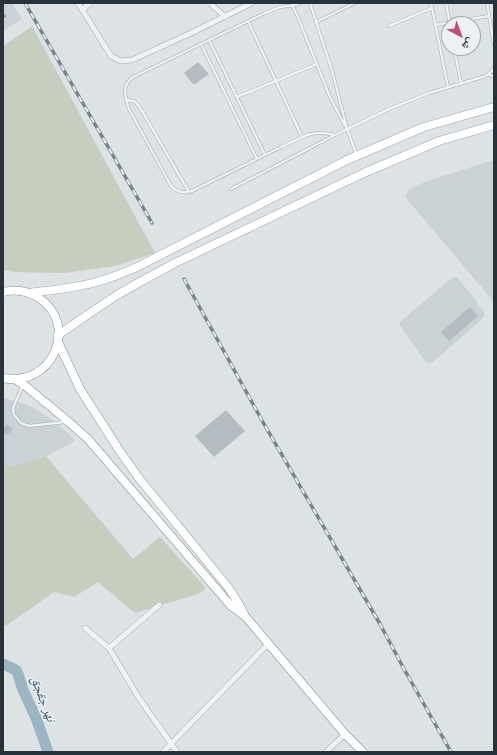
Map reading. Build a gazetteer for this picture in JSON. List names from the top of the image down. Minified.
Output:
{"water":["نهر جقجق"],"north":"bottom right"}
